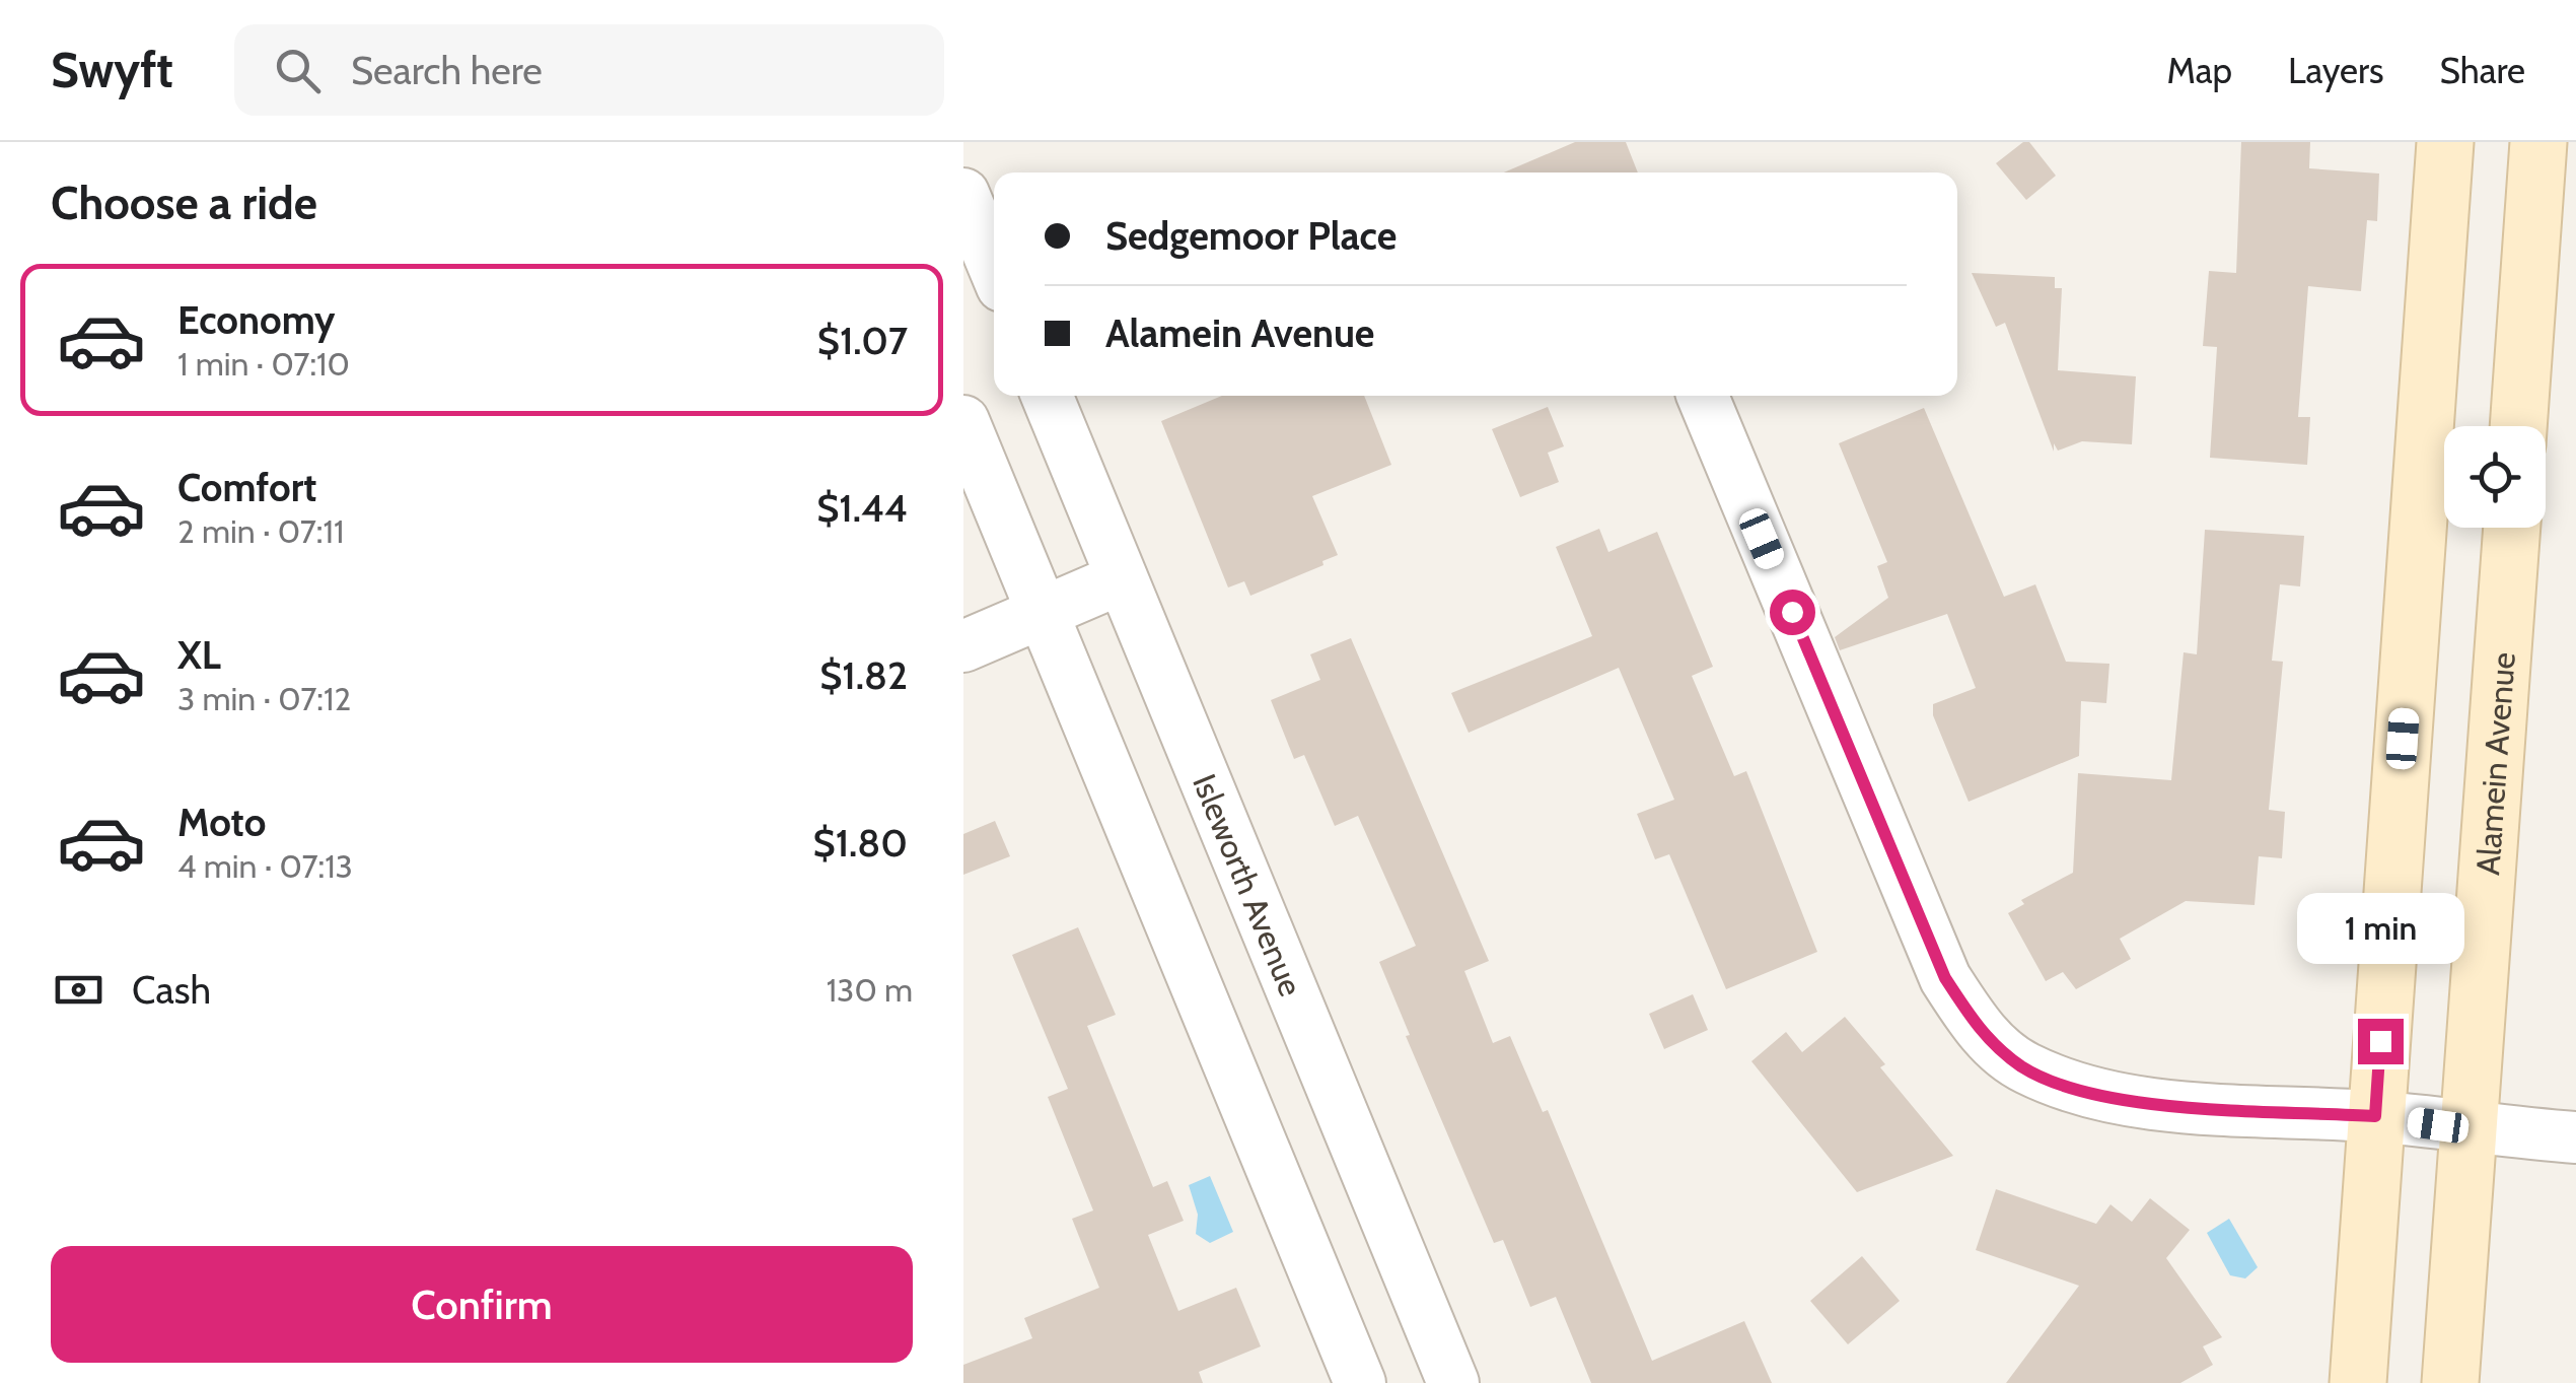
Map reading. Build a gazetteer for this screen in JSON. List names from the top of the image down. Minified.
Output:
{"streets":{"street":["Alamein Avenue","Isleworth Avenue"]},"page":{"header":"Swyft","search":"Search here","nav":["Map","Layers","Share"],"heading":"Choose a ride","banner":["Sedgemoor Place","Alamein Avenue"],"list":[{"name":"Economy","note":"1 min · 07:10","value":"$1.07"},{"name":"Comfort","note":"2 min · 07:11","value":"$1.44"},{"name":"XL","note":"3 min · 07:12","value":"$1.82"},{"name":"Moto","note":"4 min · 07:13","value":"$1.80"}],"bubble":"1 min","pay":["Cash","130 m"],"buttons":"Confirm"}}
